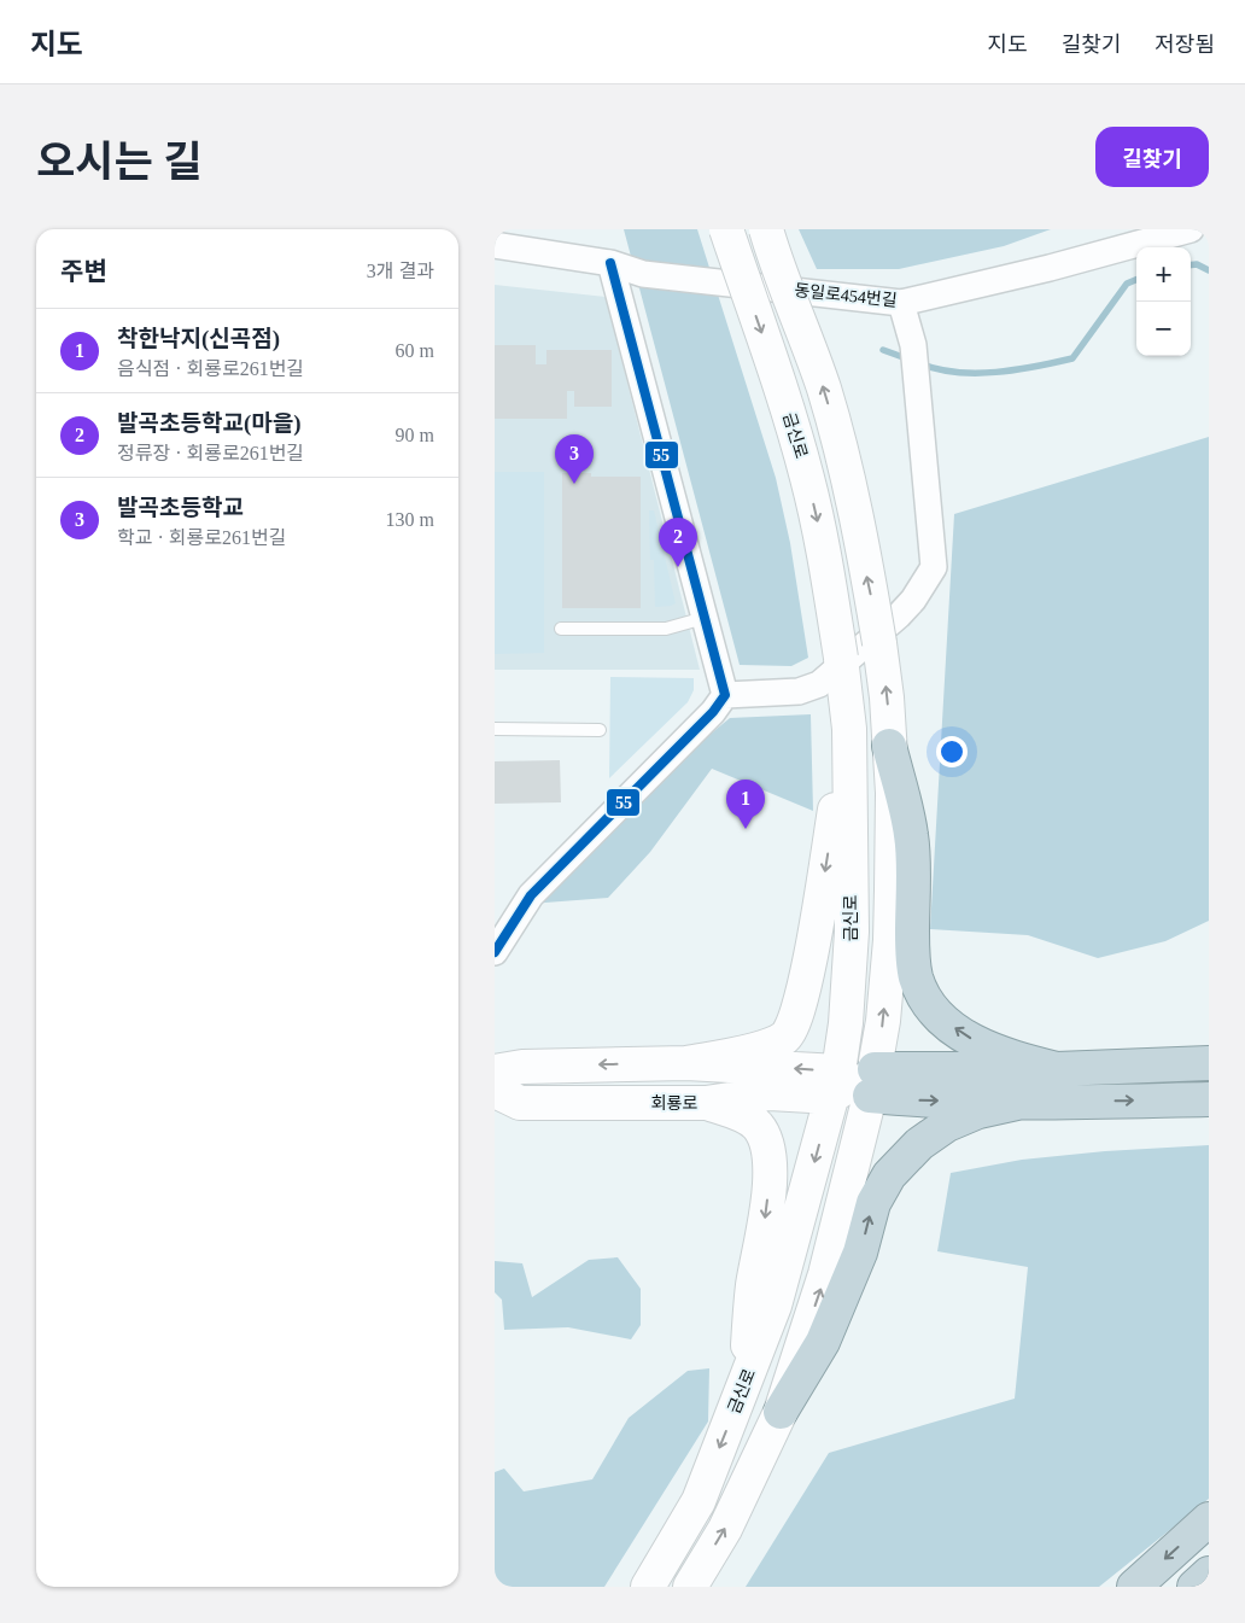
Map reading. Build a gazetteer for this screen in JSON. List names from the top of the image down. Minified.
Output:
{"streets":{"street":["동일로454번길","금신로","회룡로"]},"crossings":[["금신로","회룡로"]],"lines":["transit line 55"],"page":{"header":"지도","nav":["지도","길찾기","저장됨"],"title":"오시는 길","buttons":"길찾기","heading":["주변","3개 결과"],"map_buttons":["+","−"],"list":[{"mark":"1","name":"착한낙지(신곡점)","note":"음식점 · 회룡로261번길","value":"60 m"},{"mark":"2","name":"발곡초등학교(마을)","note":"정류장 · 회룡로261번길","value":"90 m"},{"mark":"3","name":"발곡초등학교","note":"학교 · 회룡로261번길","value":"130 m"}],"pins":["3","2","1"]}}
